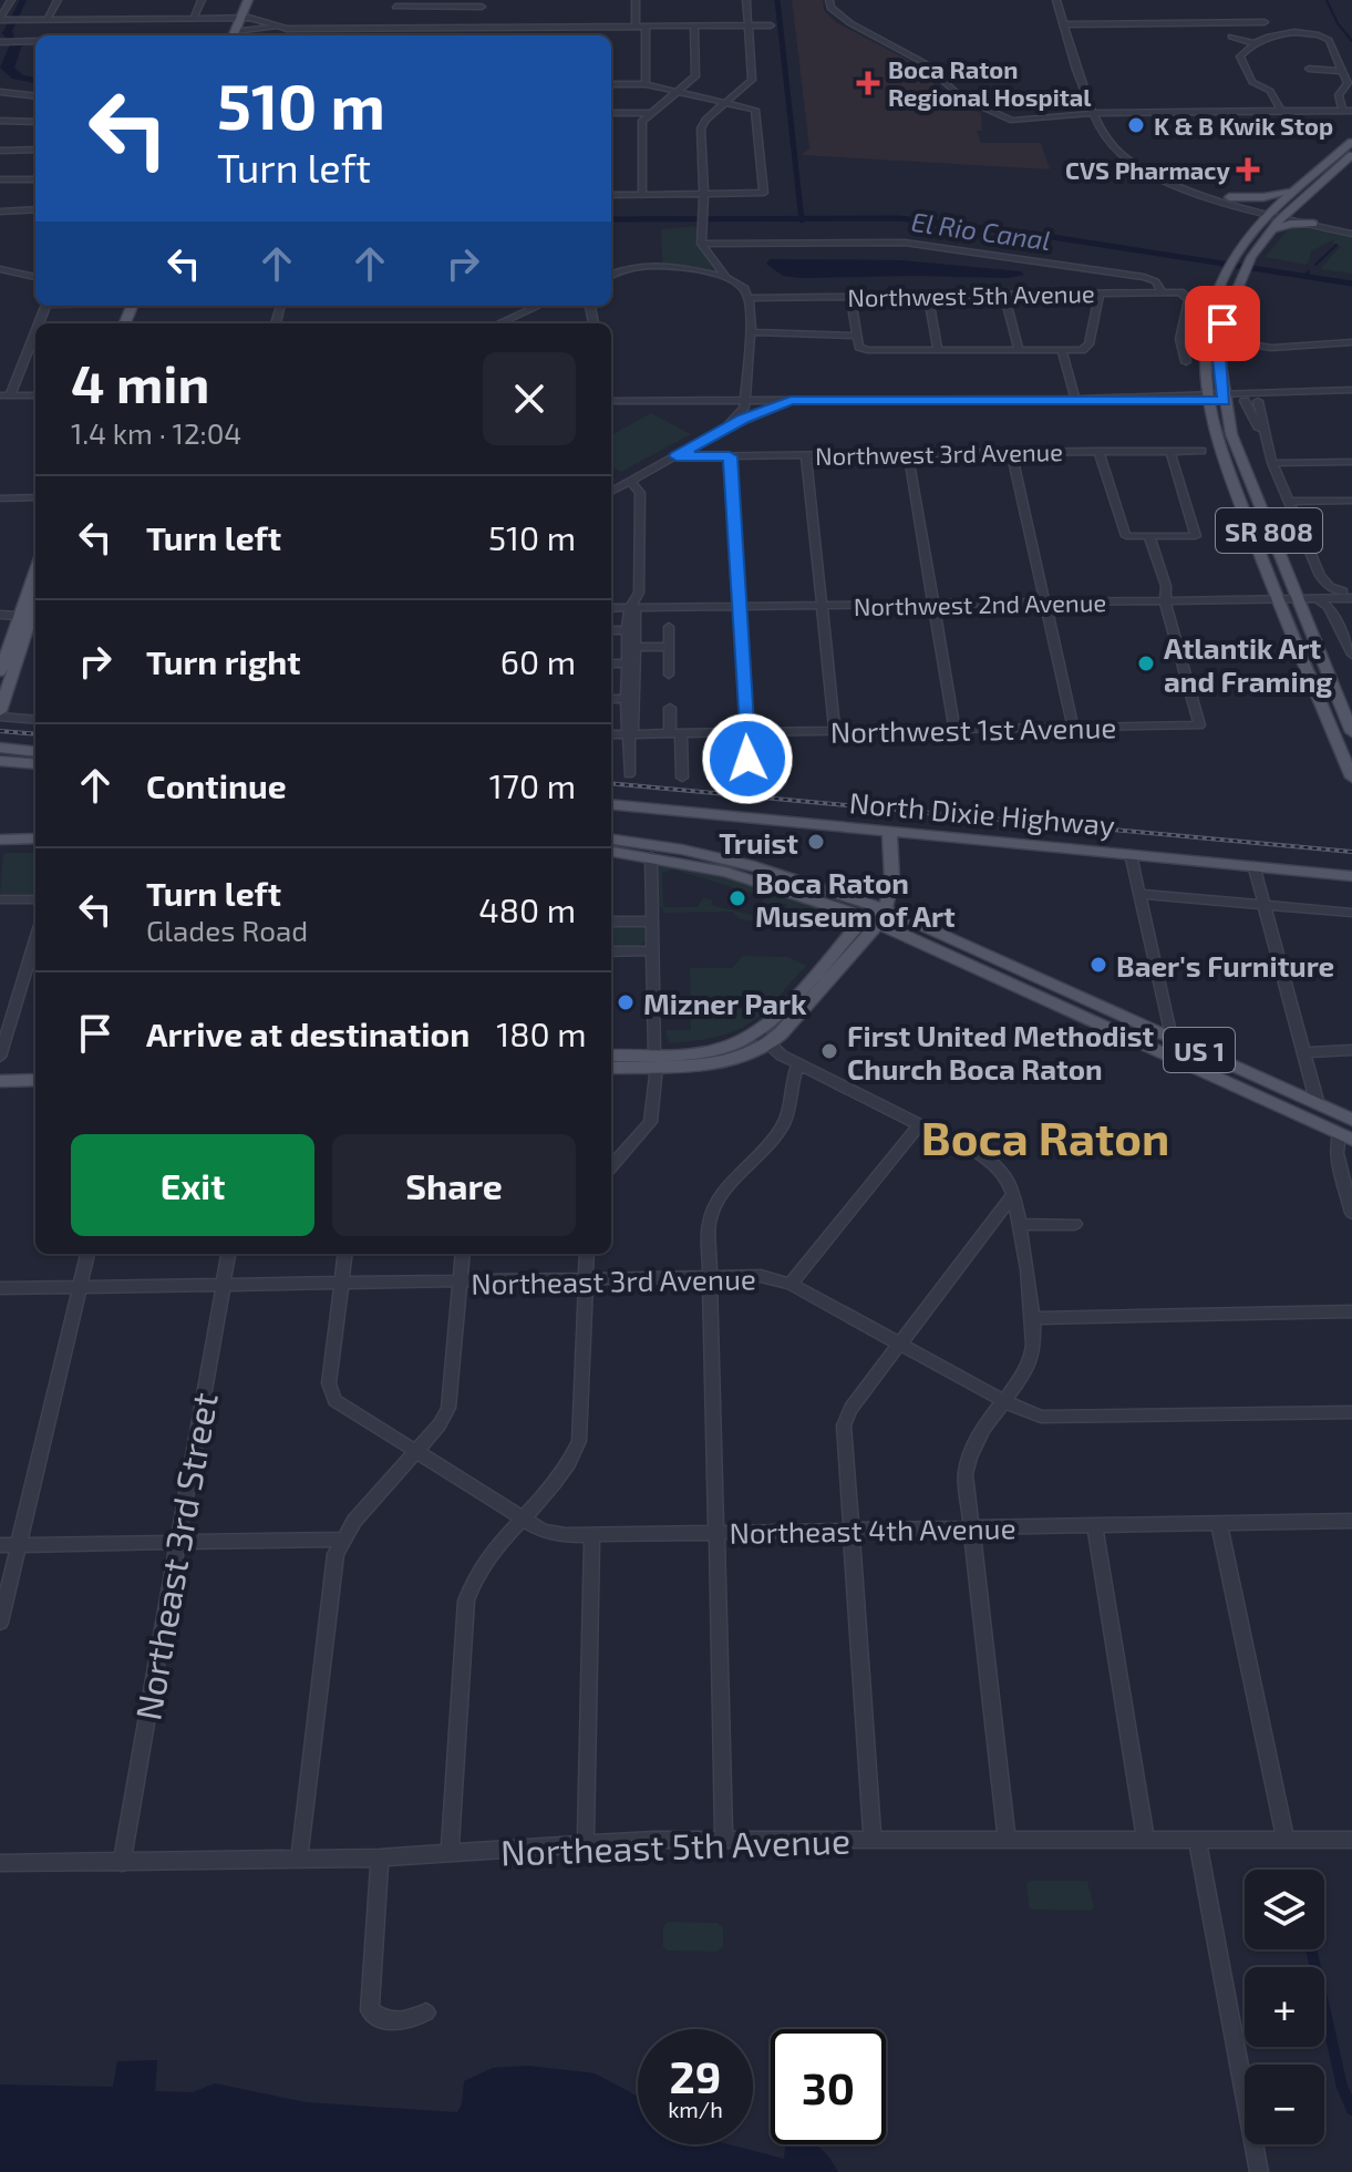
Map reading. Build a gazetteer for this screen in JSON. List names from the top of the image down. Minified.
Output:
{"streets":{"main road":["SR 808","North Dixie Highway","US 1"],"street":["Northwest 5th Avenue","Northwest 3rd Avenue","Northwest 2nd Avenue","Northwest 1st Avenue","Northeast 3rd Avenue","Northeast 4th Avenue","Northeast 3rd Street","Northeast 5th Avenue"]},"crossings":[["SR 808","Northwest 2nd Avenue"],["Northwest 2nd Avenue","Northwest 1st Avenue"],["Northeast 3rd Avenue","Northeast 4th Avenue"],["Northeast 3rd Avenue","Northeast 3rd Street"],["Northeast 3rd Street","Northeast 5th Avenue"]],"districts":["Boca Raton"],"water":["El Rio Canal"],"places":{"health":["Boca Raton Regional Hospital","CVS Pharmacy"],"other":["K & B Kwik Stop","Atlantik Art and Framing","Truist","Boca Raton Museum of Art","Baer's Furniture","Mizner Park","First United Methodist Church Boca Raton"]},"page":{"turn":["510 m","Turn left"],"heading":["4 min","1.4 km · 12:04"],"list":[{"name":"Turn left","value":"510 m"},{"name":"Turn right","value":"60 m"},{"name":"Continue","value":"170 m"},{"name":"Turn left","note":"Glades Road","value":"480 m"},{"name":"Arrive at destination","value":"180 m"}],"buttons":["Exit","Share"],"map_buttons":["+","−"],"speed":"29 km/h","limit":"30"}}
